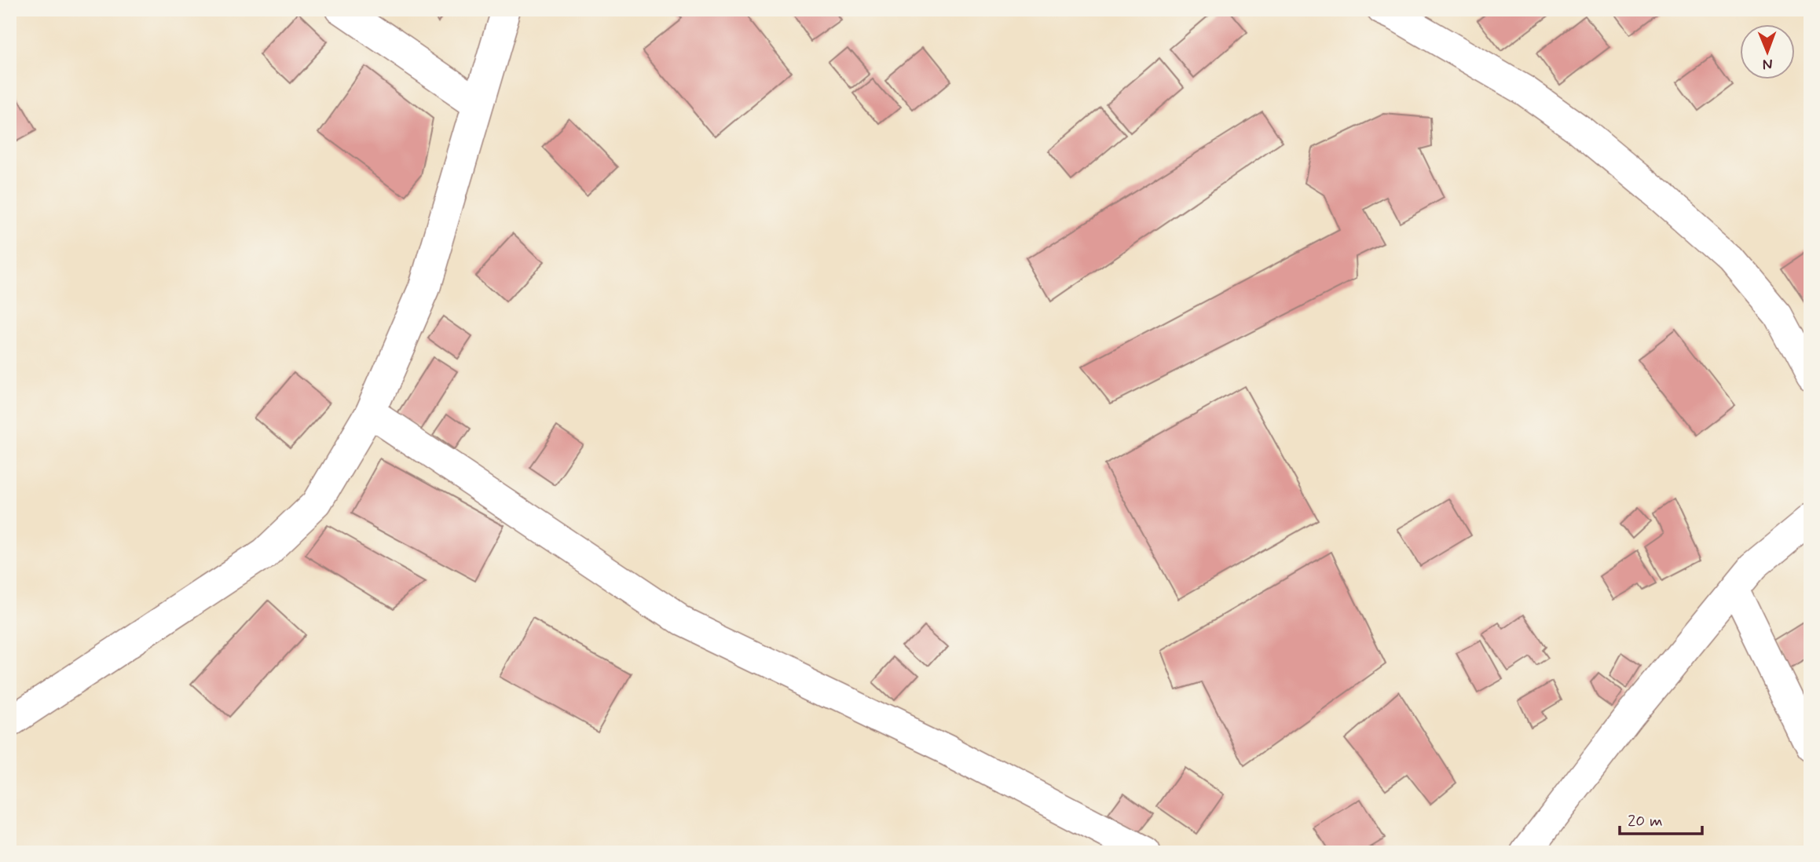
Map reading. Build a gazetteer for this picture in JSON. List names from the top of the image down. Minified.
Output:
{"scale_bar":"20 m","north":"bottom"}
